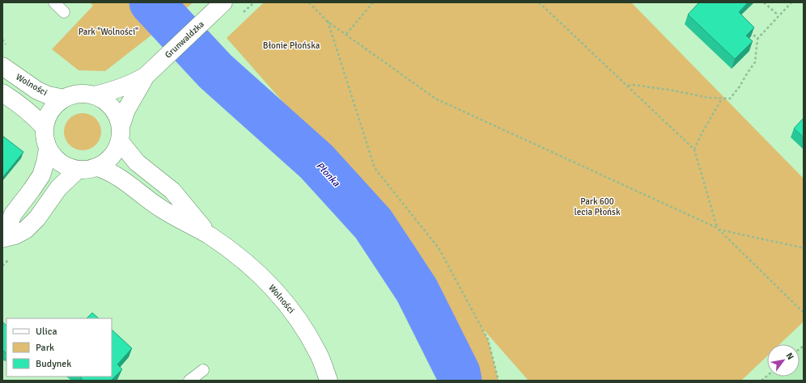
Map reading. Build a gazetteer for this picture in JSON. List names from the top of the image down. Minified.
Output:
{"streets":{"street":["Grunwaldzka","Wolności"]},"crossings":[["Grunwaldzka","Wolności"]],"water":["Płonka"],"parks":["Park \"Wolności\"","Błonie Płońska","Park 600 lecia Płońsk"],"legend":["Ulica","Park","Budynek"],"north":"top right"}
